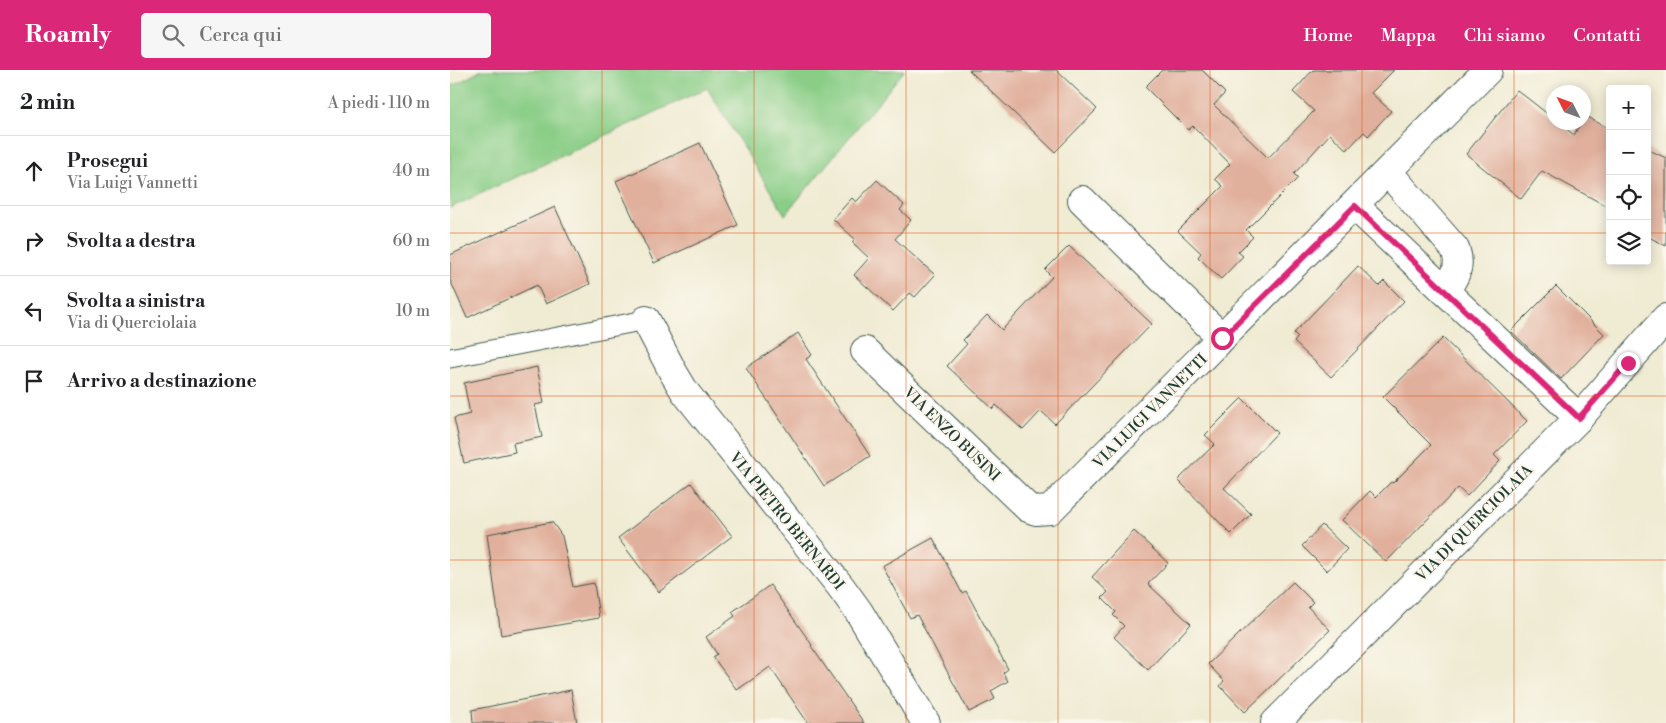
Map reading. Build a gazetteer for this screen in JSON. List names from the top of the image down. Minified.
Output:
{"streets":{"street":["VIA LUIGI VANNETTI","VIA ENZO BUSINI","VIA PIETRO BERNARDI","VIA DI QUERCIOLAIA"]},"crossings":[["VIA LUIGI VANNETTI","VIA ENZO BUSINI"]],"north":"top left","page":{"header":"Roamly","search":"Cerca qui","nav":["Home","Mappa","Chi siamo","Contatti"],"heading":["2 min","A piedi · 110 m"],"map_buttons":["+","−"],"list":[["Prosegui","Via Luigi Vannetti","40 m"],["Svolta a destra","60 m"],["Svolta a sinistra","Via di Querciolaia","10 m"],"Arrivo a destinazione"]}}
